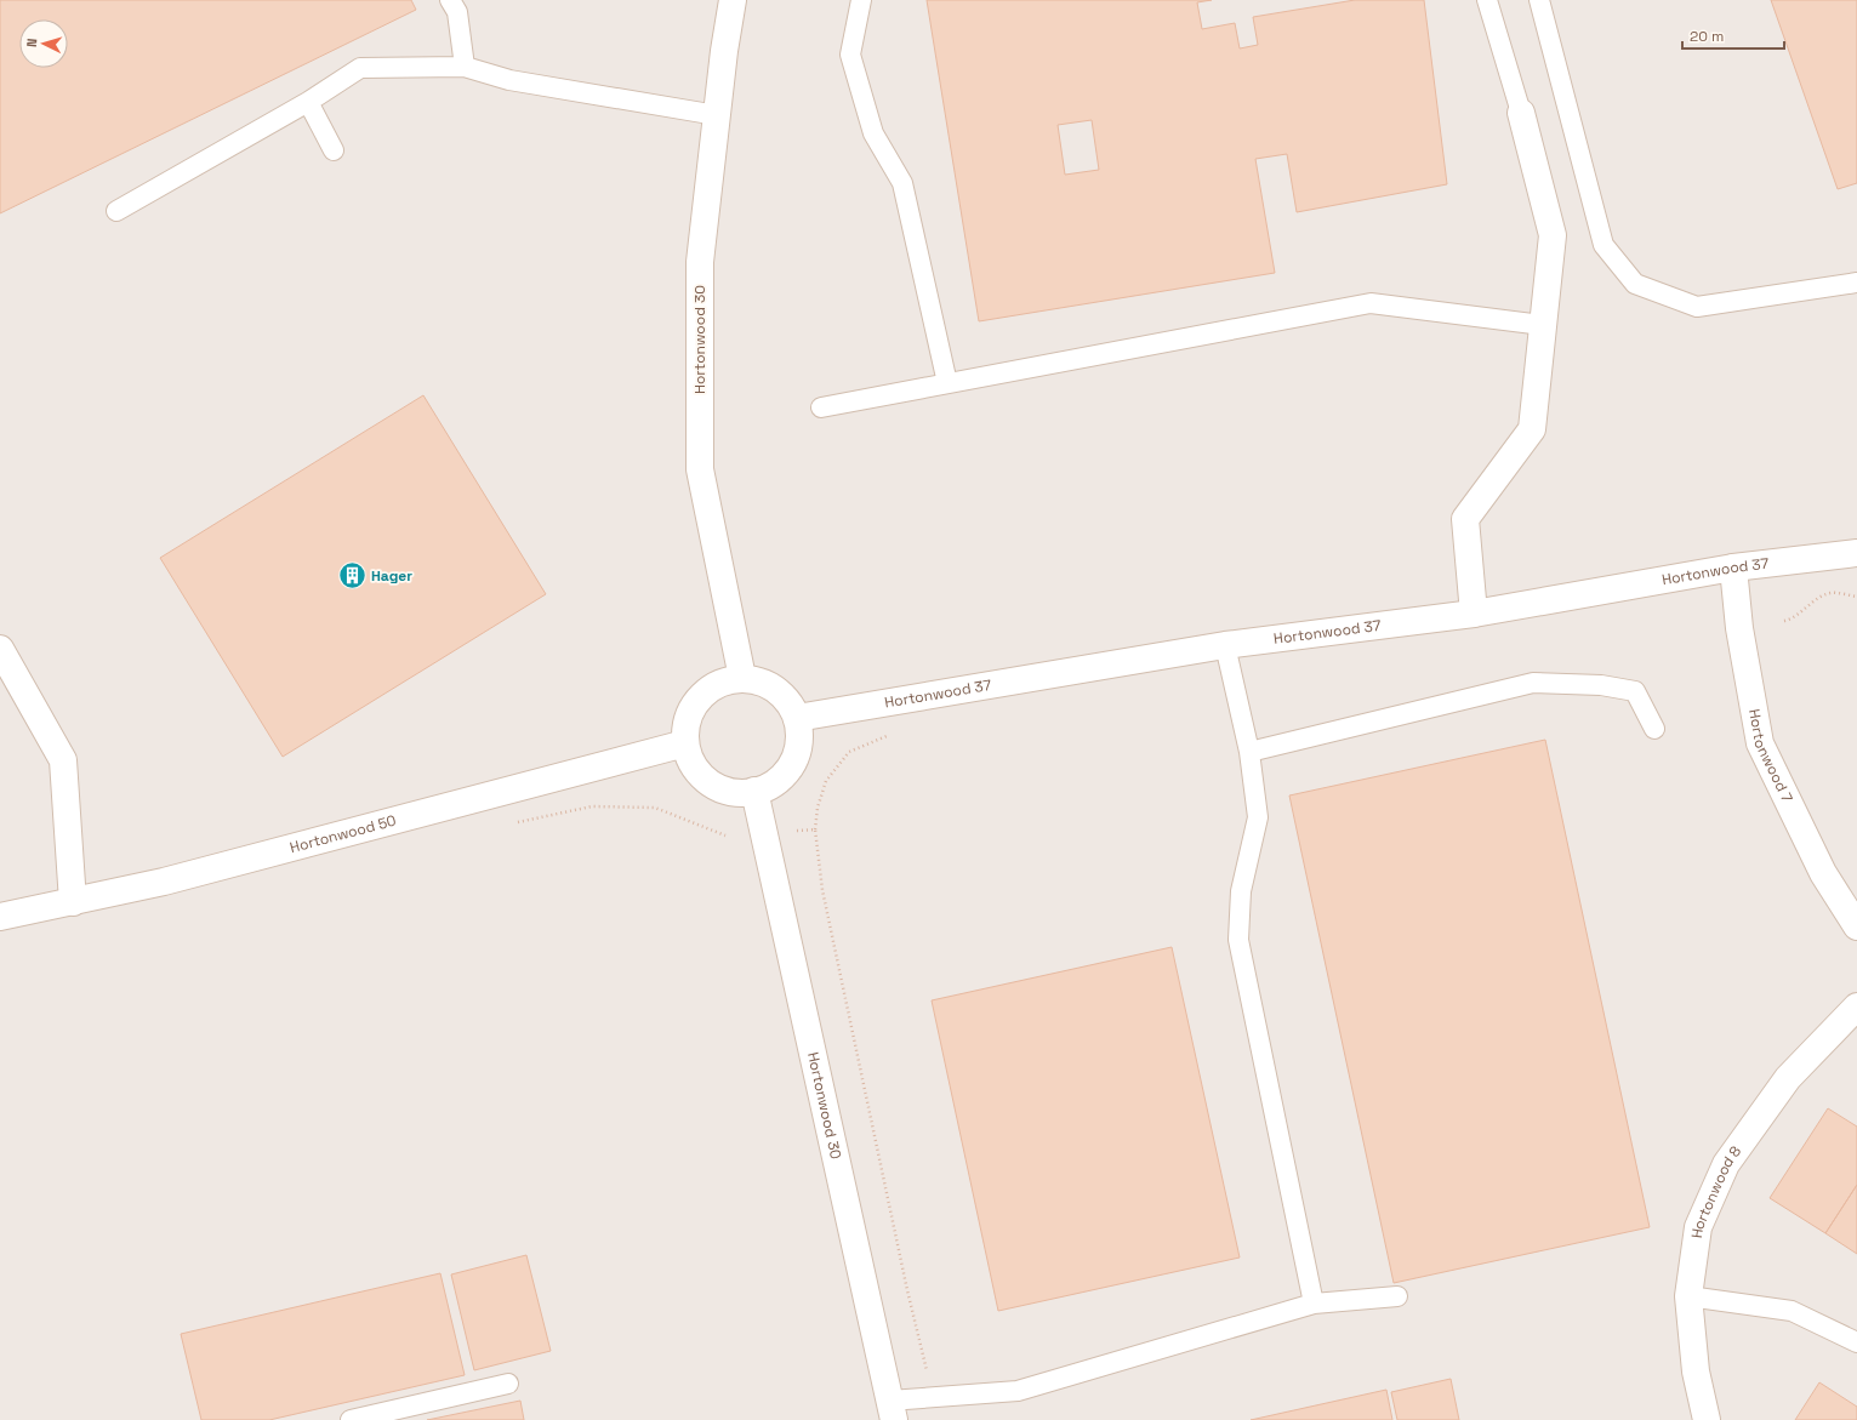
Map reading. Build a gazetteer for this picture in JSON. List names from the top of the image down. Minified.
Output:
{"streets":{"street":["Hortonwood 30","Hortonwood 37","Hortonwood 7","Hortonwood 50","Hortonwood 8"]},"crossings":[["Hortonwood 30","Hortonwood 37"],["Hortonwood 30","Hortonwood 50"],["Hortonwood 37","Hortonwood 7"],["Hortonwood 37","Hortonwood 50"]],"places":{"building":["Hager"]},"scale_bar":"20 m","north":"left"}
